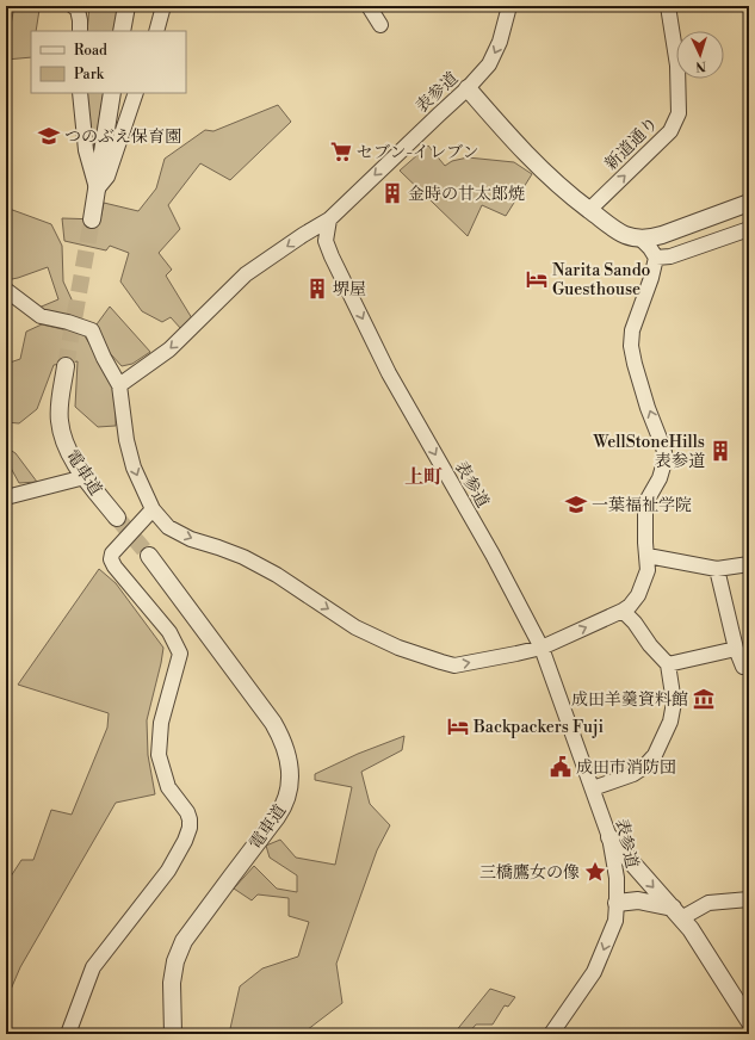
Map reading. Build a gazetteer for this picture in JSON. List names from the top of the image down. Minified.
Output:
{"streets":{"street":["表参道","新道通り","電車道"]},"one_way":["表参道","新道通り"],"districts":["上町"],"places":{"school or university":["つのぶえ保育園","一葉福祉学院"],"supermarket":["セブン-イレブン"],"building":["金時の甘太郎焼","堺屋","WellStoneHills 表参道"],"hotel":["Narita Sando Guesthouse","Backpackers Fuji"],"museum":["成田羊羹資料館"],"public building":["成田市消防団"],"place":["三橋鷹女の像"]},"legend":["Road","Park"],"north":"bottom"}
